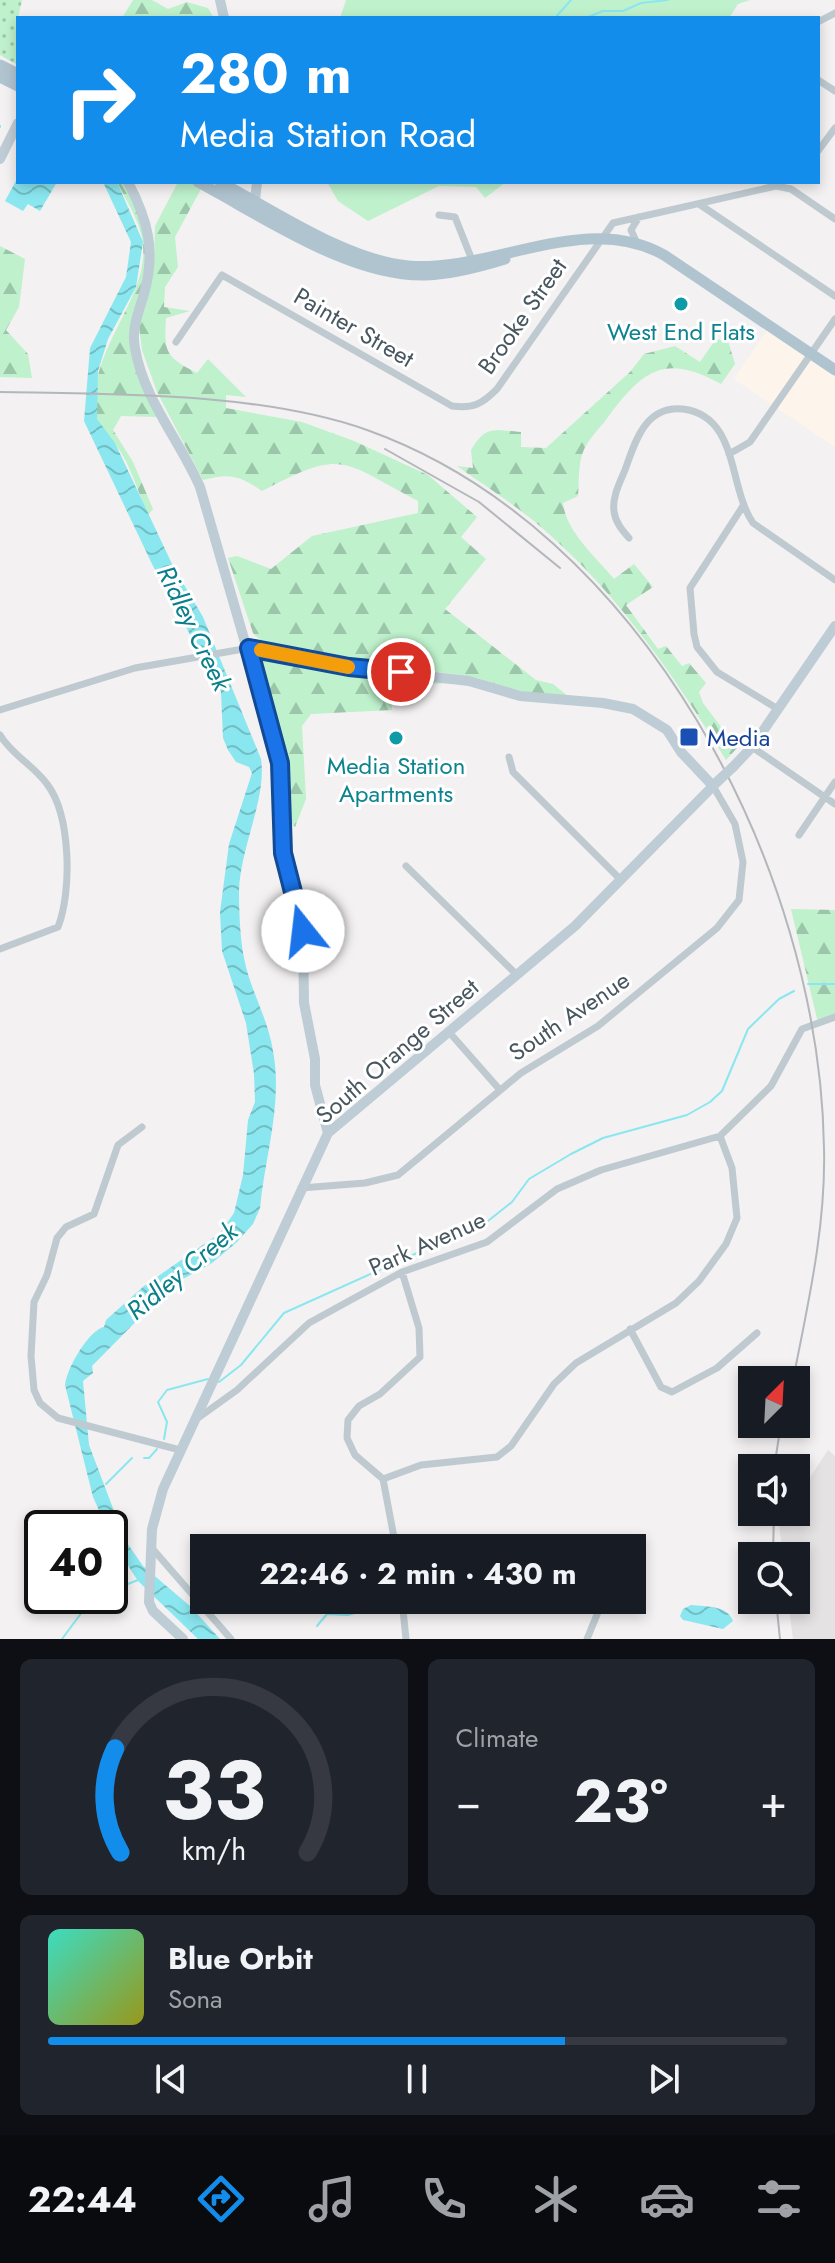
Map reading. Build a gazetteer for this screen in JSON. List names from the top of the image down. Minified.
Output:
{"streets":{"street":["Brooke Street","Painter Street","South Avenue","South Orange Street","Park Avenue"]},"crossings":[["Brooke Street","Painter Street"],["South Avenue","South Orange Street"],["South Orange Street","Park Avenue"]],"water":["Ridley Creek"],"places":{"other":["West End Flats","Media Station Apartments"],"transit":["Media"]},"north":"top right","page":{"turn":["280 m","Media Station Road"],"limit":"40","trip":"22:46 · 2 min · 430 m","tile":"Climate","heat":["−","23°","+"],"song":["Blue Orbit","Sona"],"tabs":"22:44","gauge":["33","km/h"]}}
